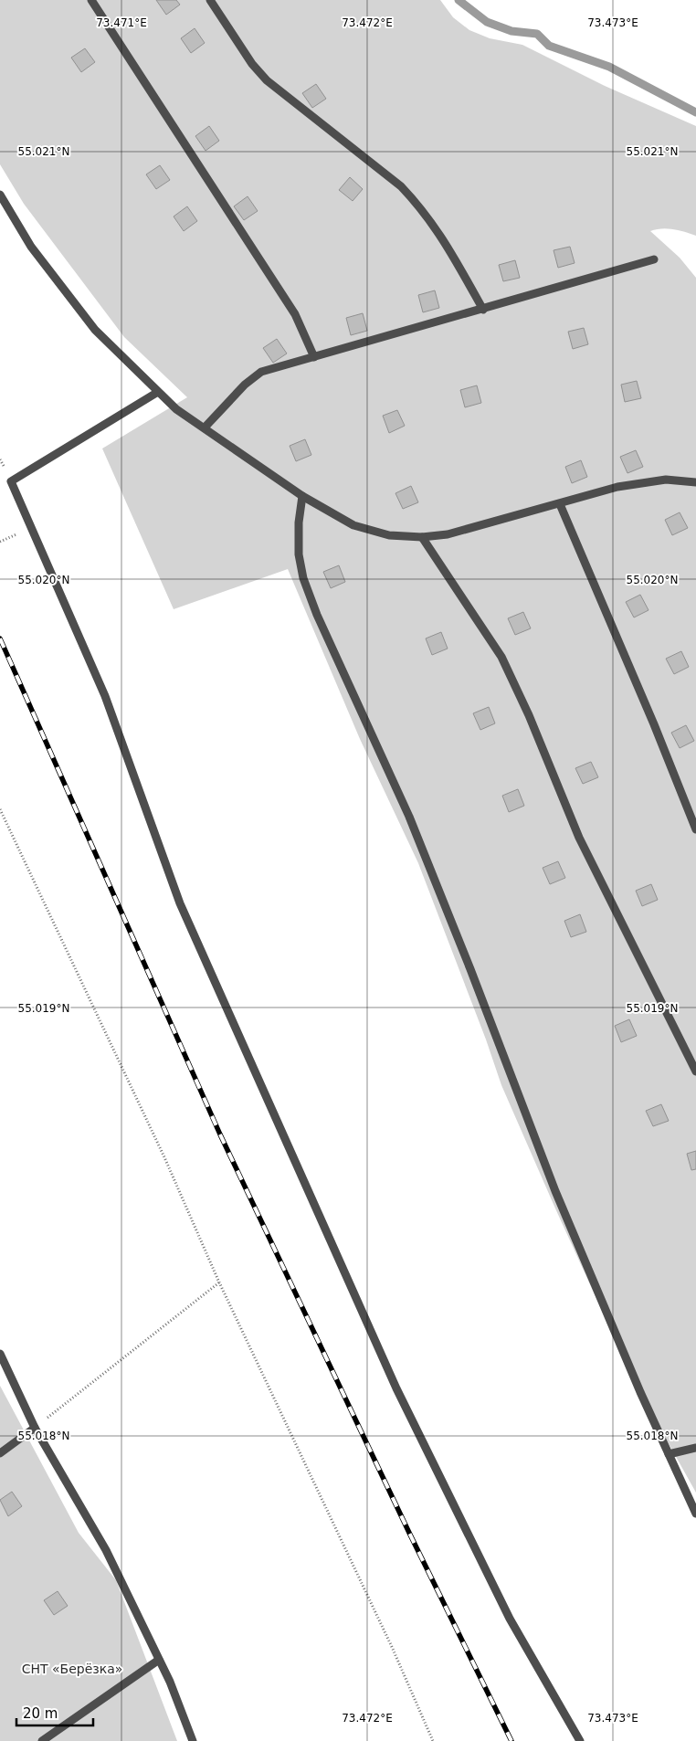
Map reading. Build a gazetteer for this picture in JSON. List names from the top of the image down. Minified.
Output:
{"parks":["СНТ «Берёзка»"],"scale_bar":"20 m","coordinates":["73.471°E","73.472°E","73.473°E","55.021°N","55.020°N","55.019°N","55.018°N"]}
